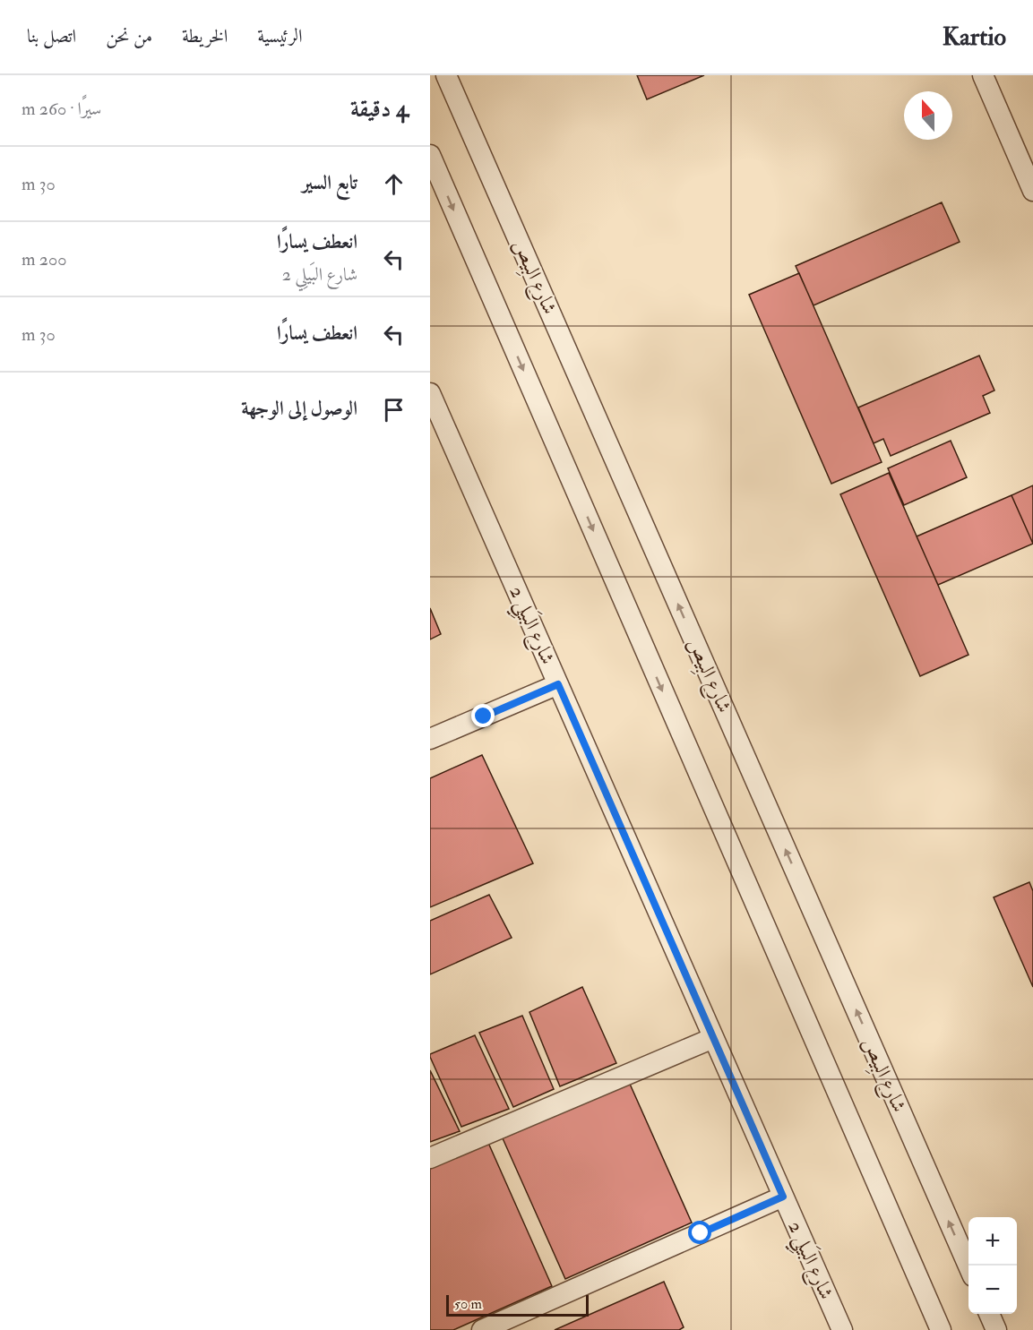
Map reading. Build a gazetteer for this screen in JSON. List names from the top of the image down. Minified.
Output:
{"streets":{"street":["شارع البِيص","شارع البَيلِي 2"]},"scale_bar":"50 m","north":"top","page":{"header":"Kartio","nav":["الرئيسية","الخريطة","من نحن","اتصل بنا"],"heading":["4 دقيقة","سيرًا · 260 m"],"list":[["تابع السير","30 m"],["انعطف يسارًا","شارع البَيلِي 2","200 m"],["انعطف يسارًا","30 m"],"الوصول إلى الوجهة"],"map_buttons":["+","−"],"scale":"50 m"}}
